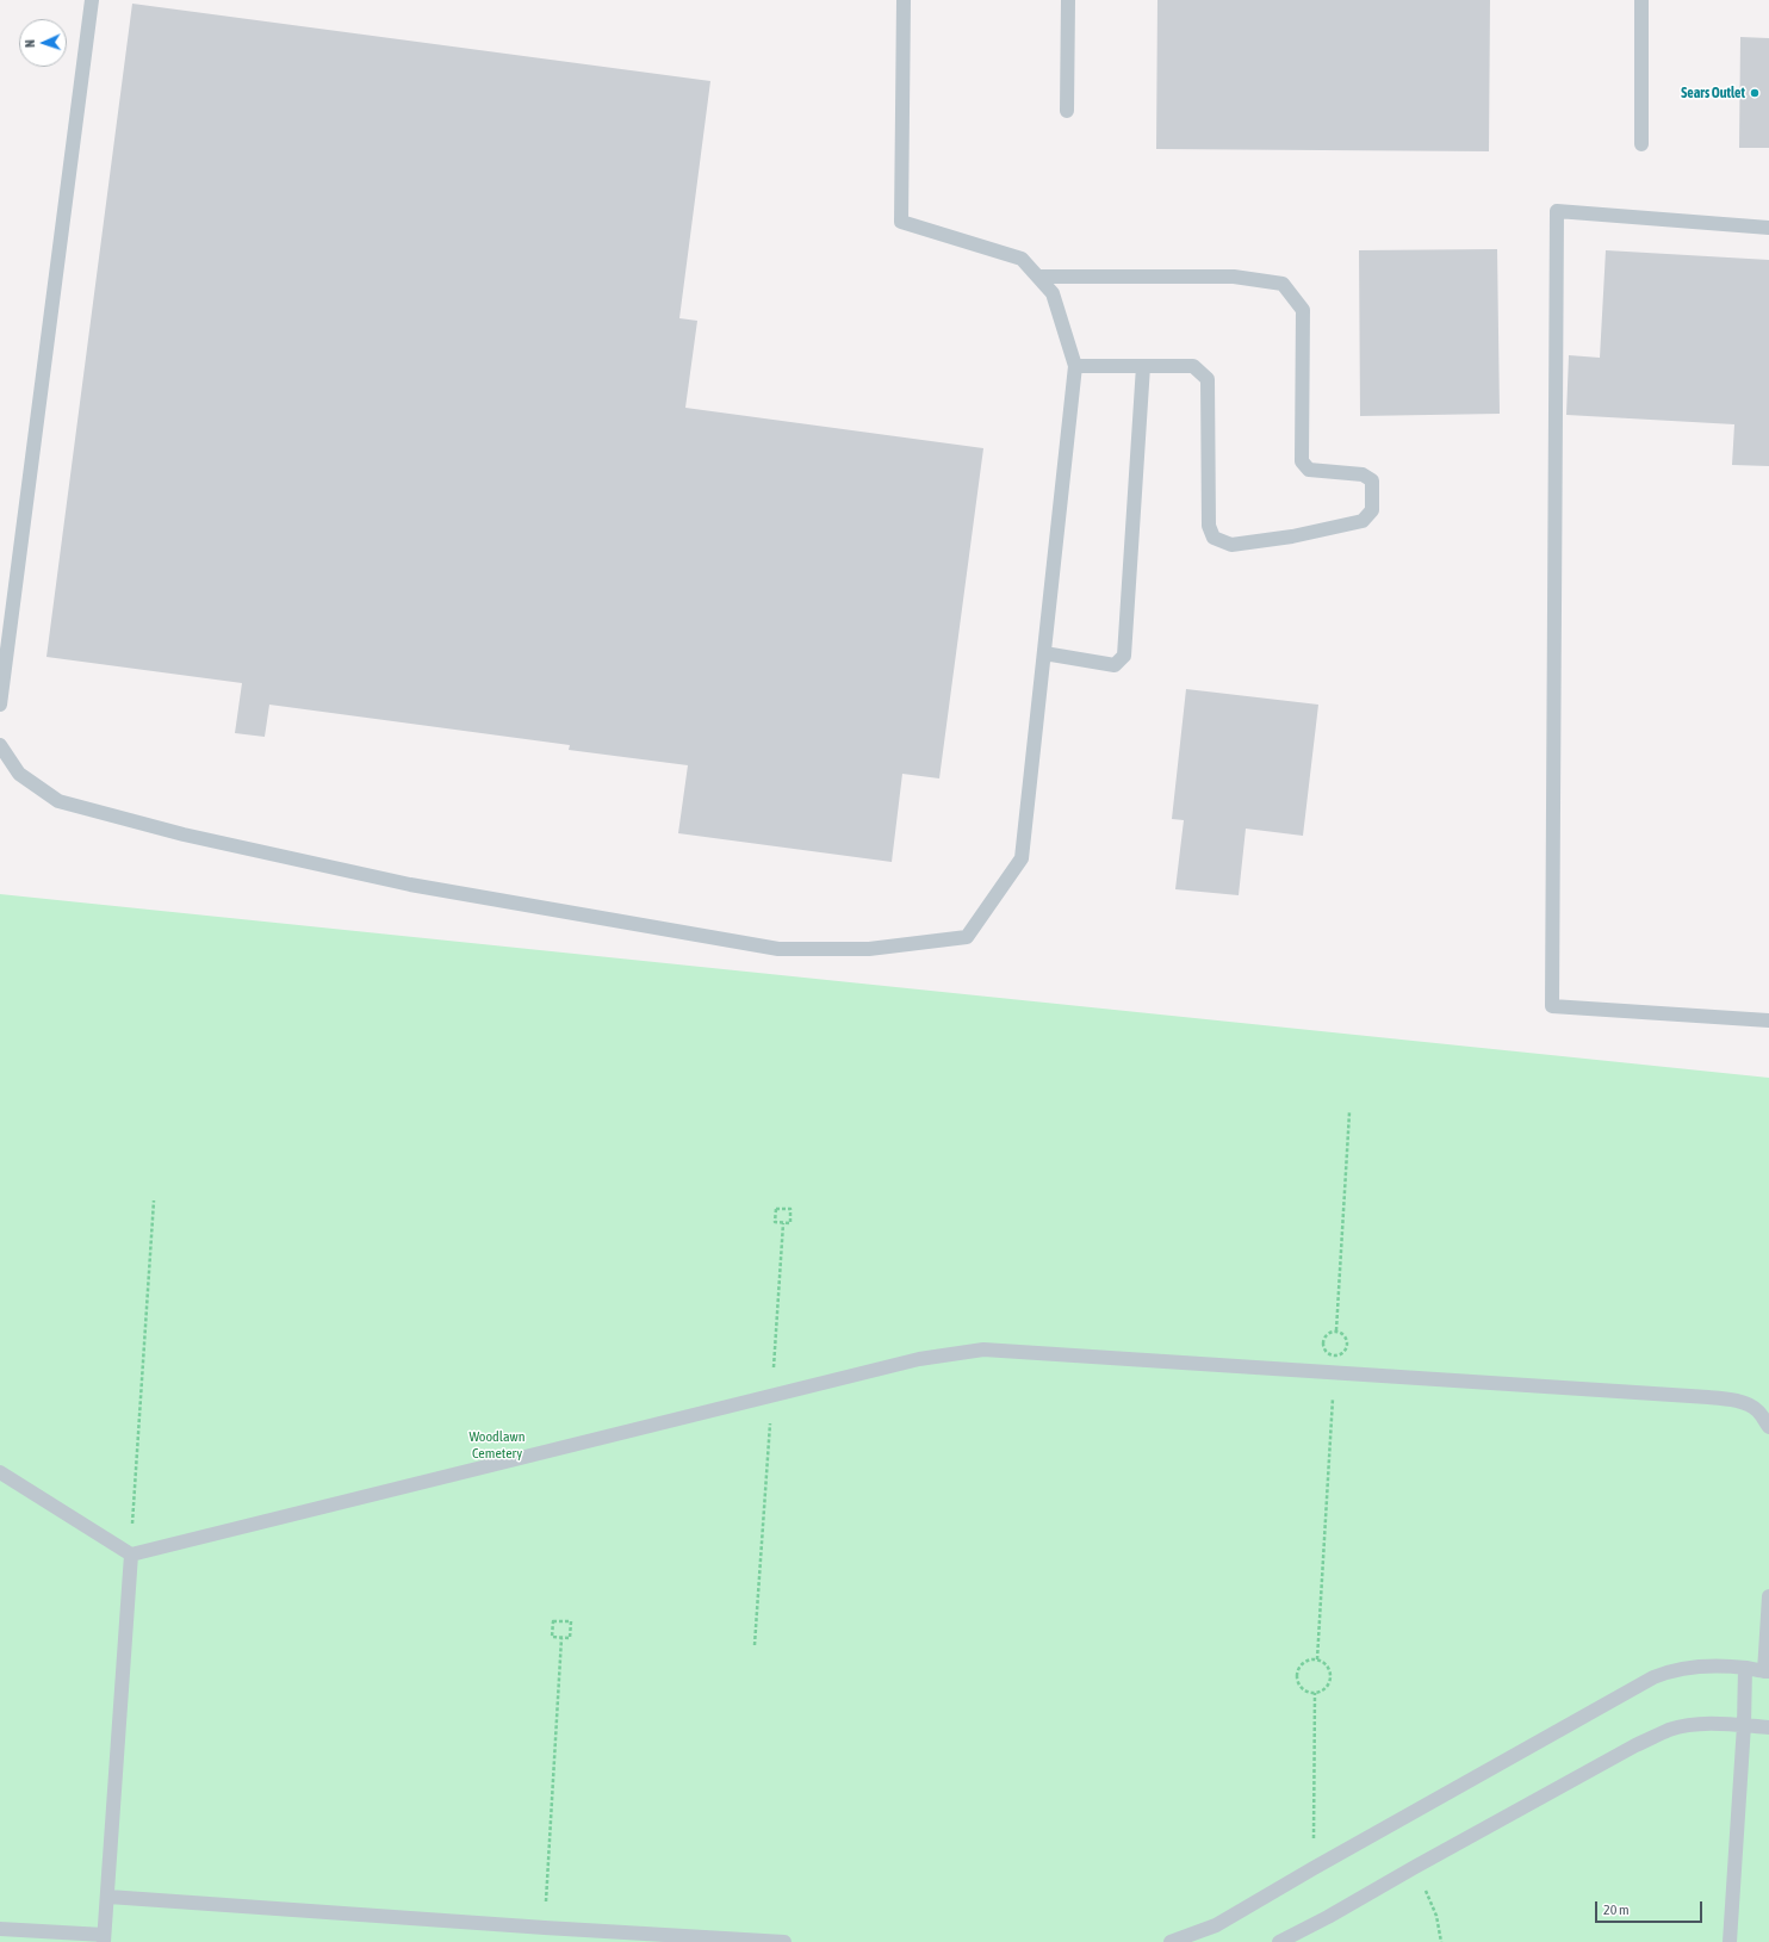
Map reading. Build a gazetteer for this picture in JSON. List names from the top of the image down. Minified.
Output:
{"parks":["Woodlawn Cemetery"],"places":["Sears Outlet"],"scale_bar":"20 m","north":"left"}
